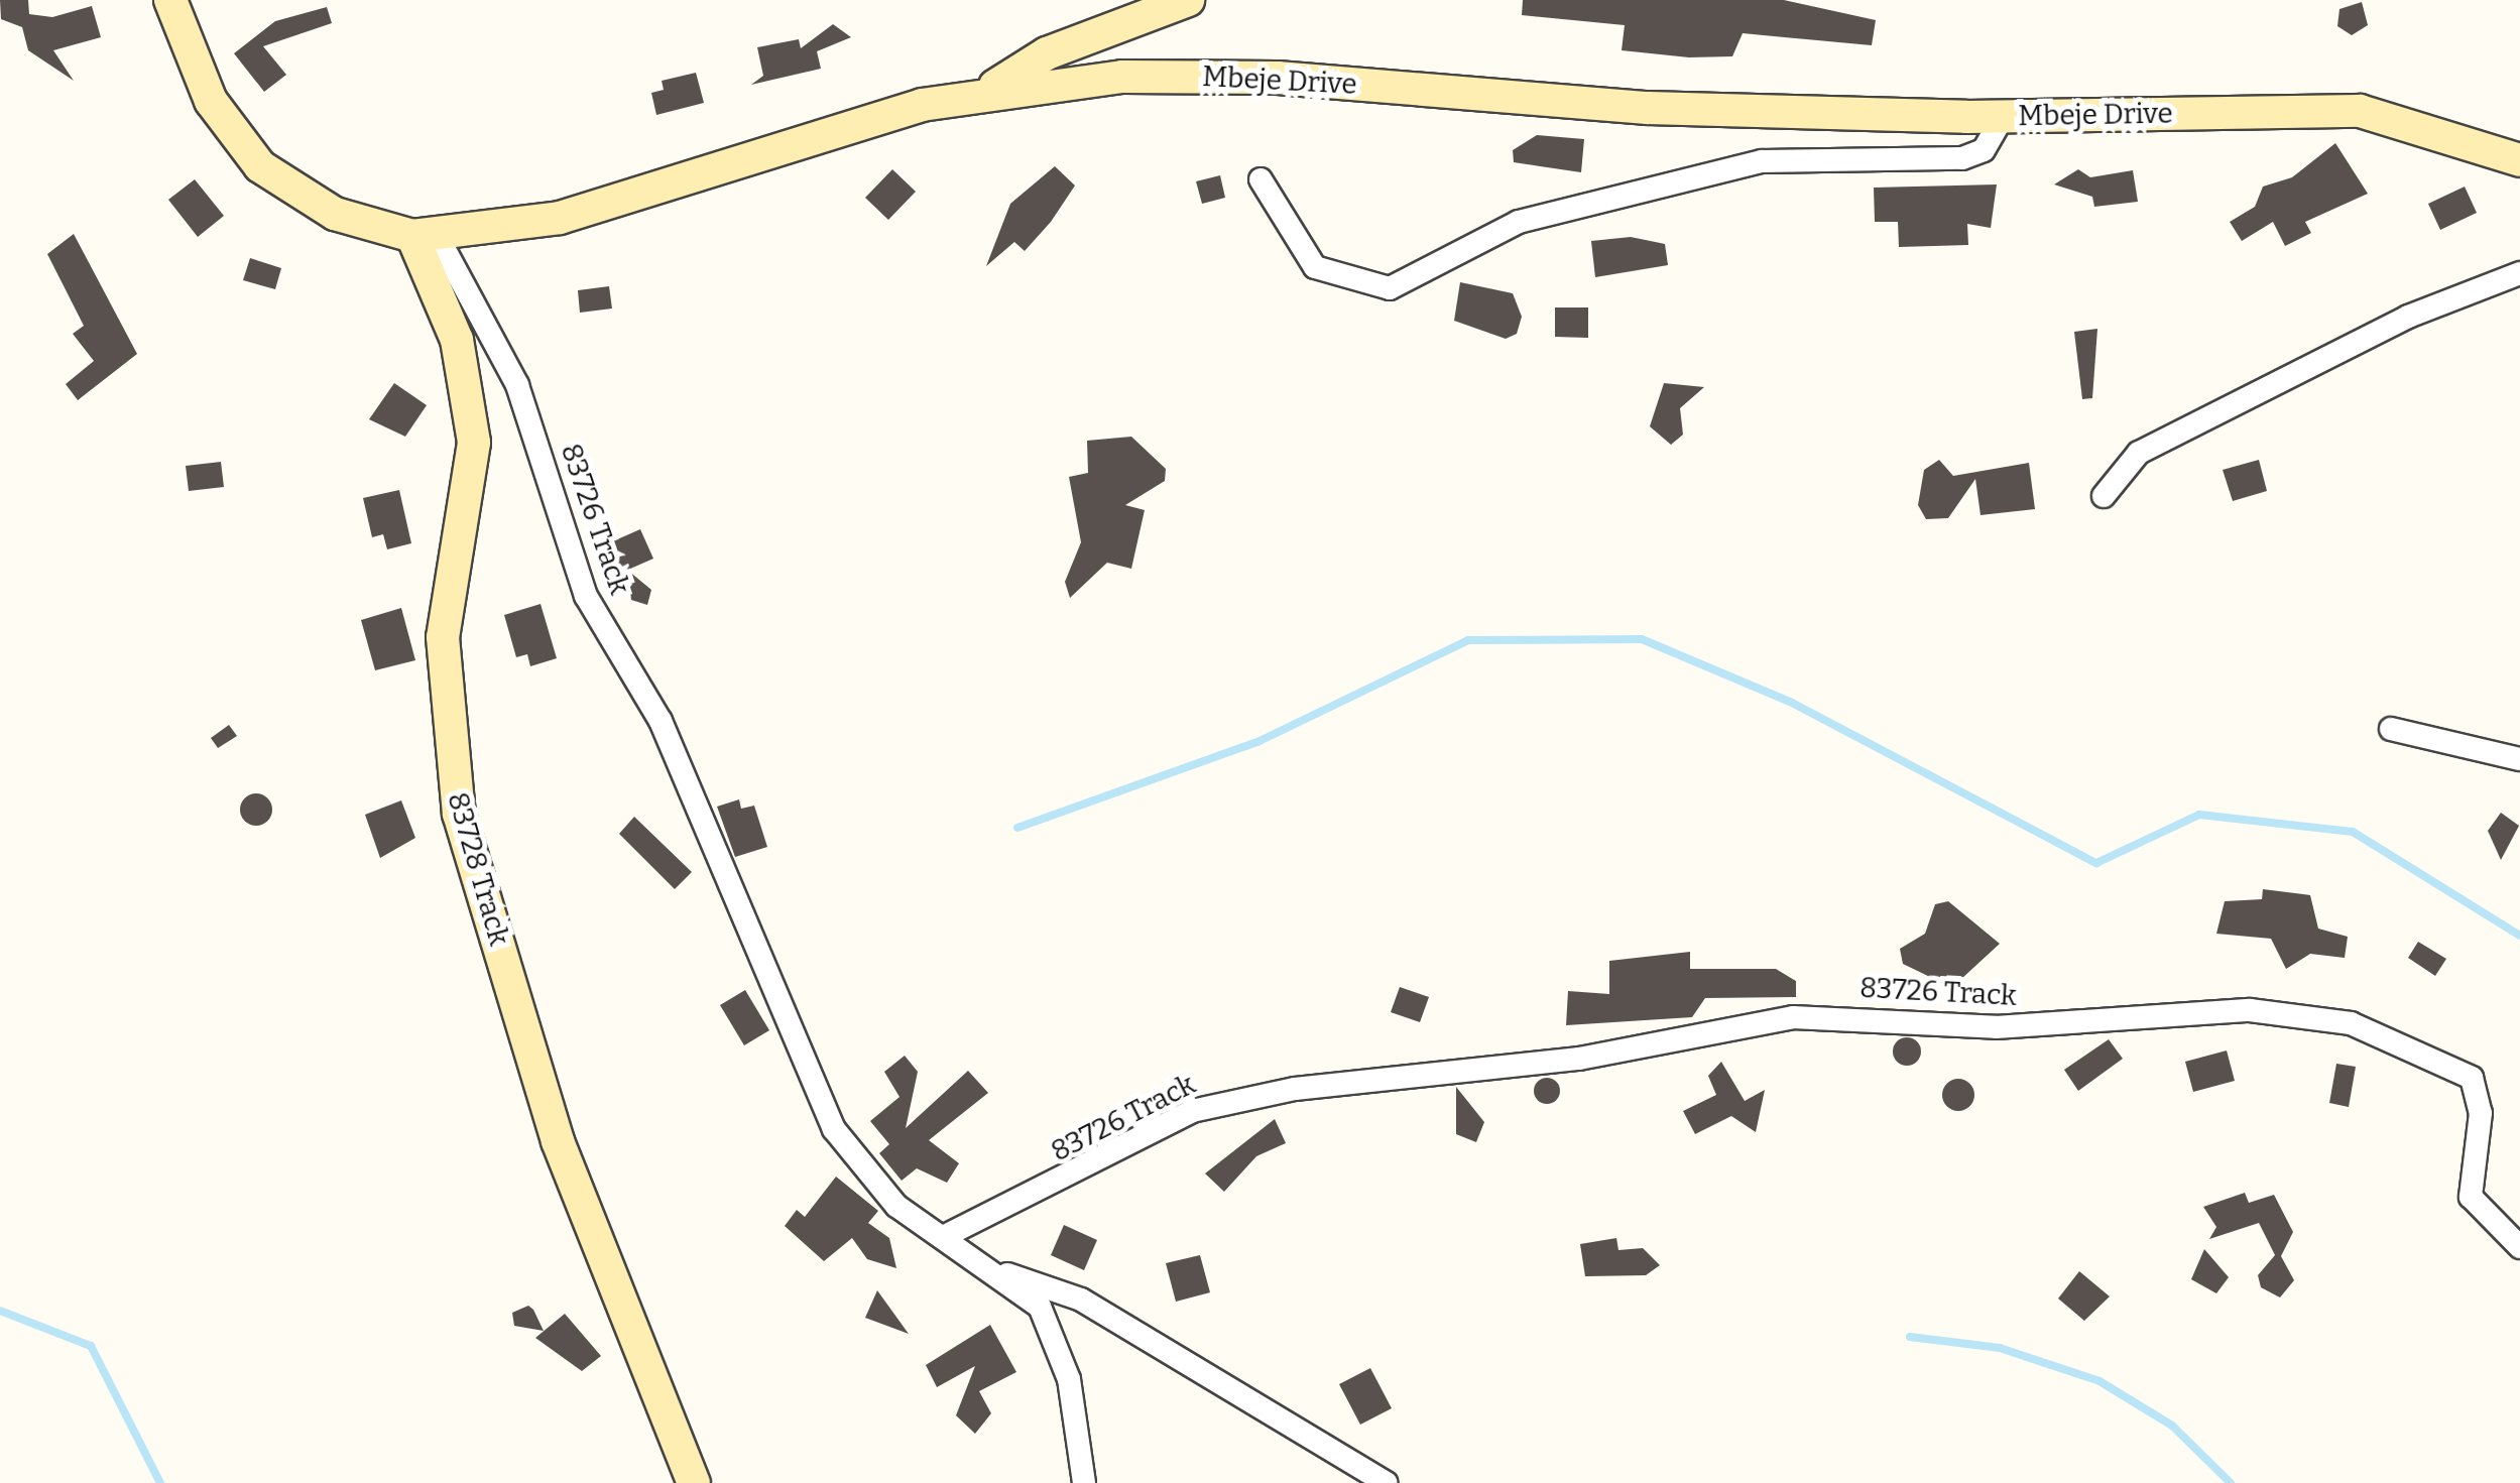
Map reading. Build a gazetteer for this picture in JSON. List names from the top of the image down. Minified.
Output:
{"streets":{"street":["Mbeje Drive","83726 Track","83728 Track"]},"crossings":[["Mbeje Drive","83726 Track"],["Mbeje Drive","83728 Track"],["83726 Track","83728 Track"]]}
